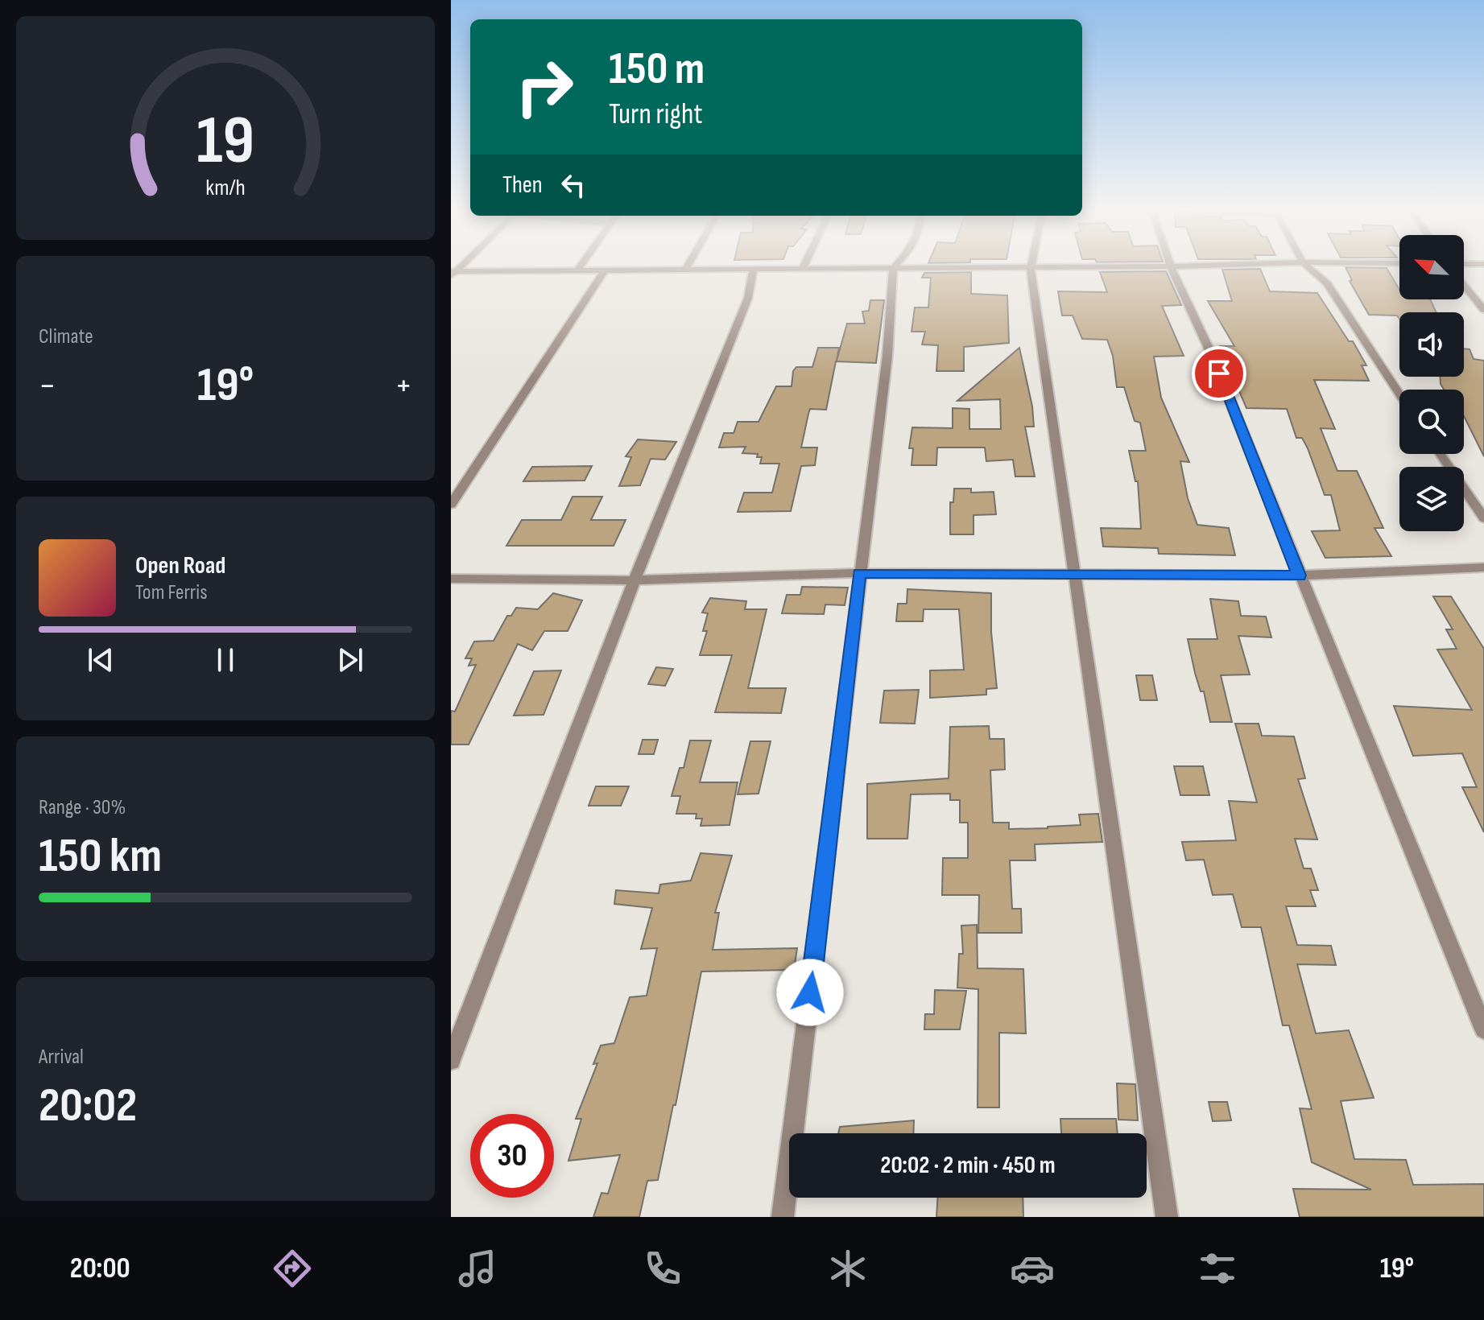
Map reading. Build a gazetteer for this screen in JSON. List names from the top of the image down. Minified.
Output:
{"north":"top left","page":{"turn":["150 m","Turn right"],"then":"Then","tile":["Climate",["Range · 30%","150 km"],["Arrival","20:02"]],"heat":["−","19°","+"],"song":["Open Road","Tom Ferris"],"limit":"30","trip":"20:02 · 2 min · 450 m","tabs":["20:00","19°"],"gauge":["19","km/h"]}}
